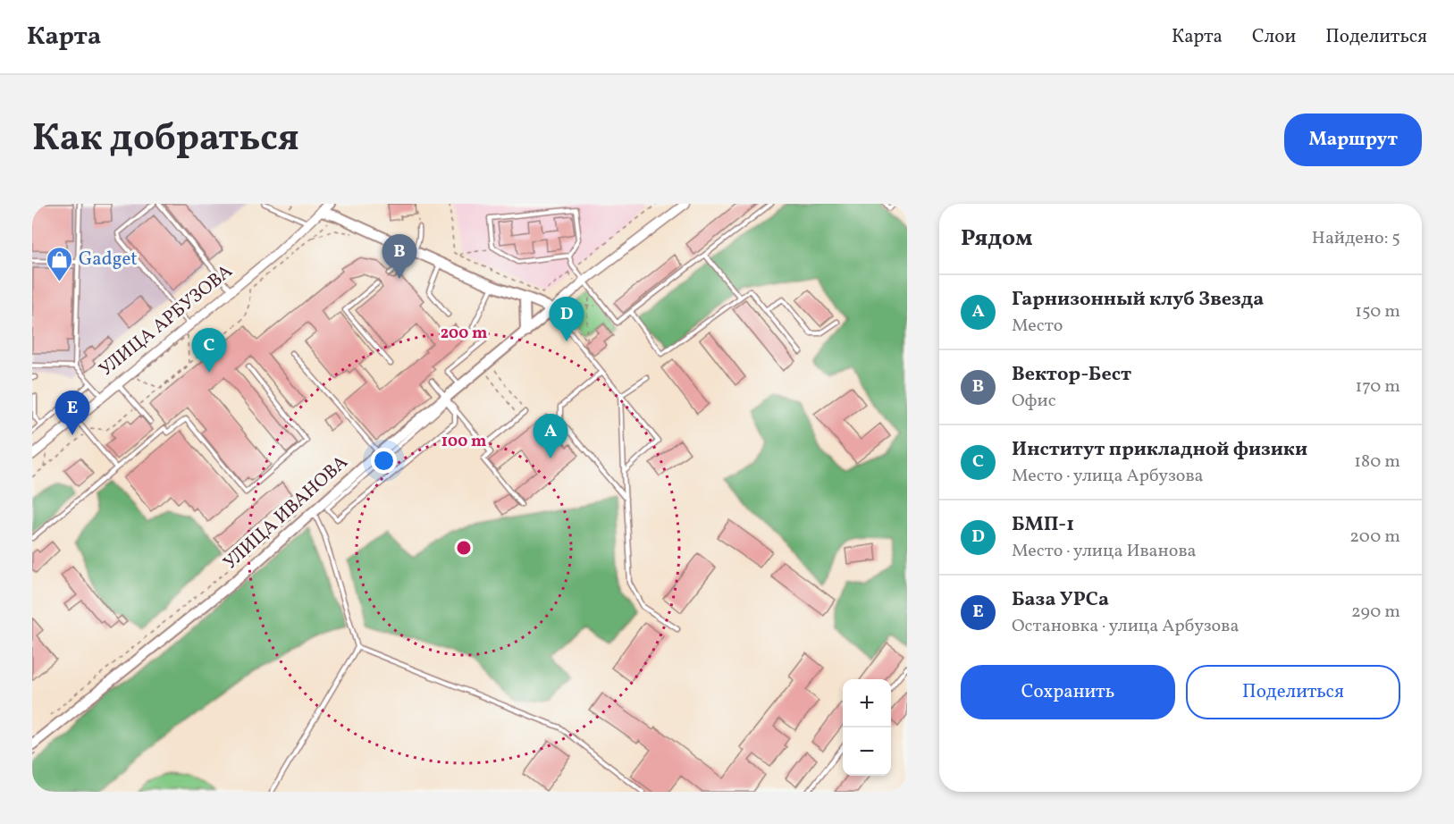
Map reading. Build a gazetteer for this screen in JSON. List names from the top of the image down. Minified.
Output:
{"streets":{"main road":["УЛИЦА АРБУЗОВА","УЛИЦА ИВАНОВА"]},"places":{"shop":["Gadget"]},"page":{"header":"Карта","nav":["Карта","Слои","Поделиться"],"title":"Как добраться","buttons":["Маршрут",["Сохранить","Поделиться"]],"heading":["Рядом","Найдено: 5"],"pins":["B","D","C","E","A"],"list":[{"mark":"A","name":"Гарнизонный клуб Звезда","note":"Место","value":"150 m"},{"mark":"B","name":"Вектор-Бeст","note":"Офис","value":"170 m"},{"mark":"C","name":"Институт прикладной физики","note":"Место · улица Арбузова","value":"180 m"},{"mark":"D","name":"БМП-1","note":"Место · улица Иванова","value":"200 m"},{"mark":"E","name":"База УРСа","note":"Остановка · улица Арбузова","value":"290 m"}],"map_buttons":["+","−"]},"rings":["200 m","100 m"]}
